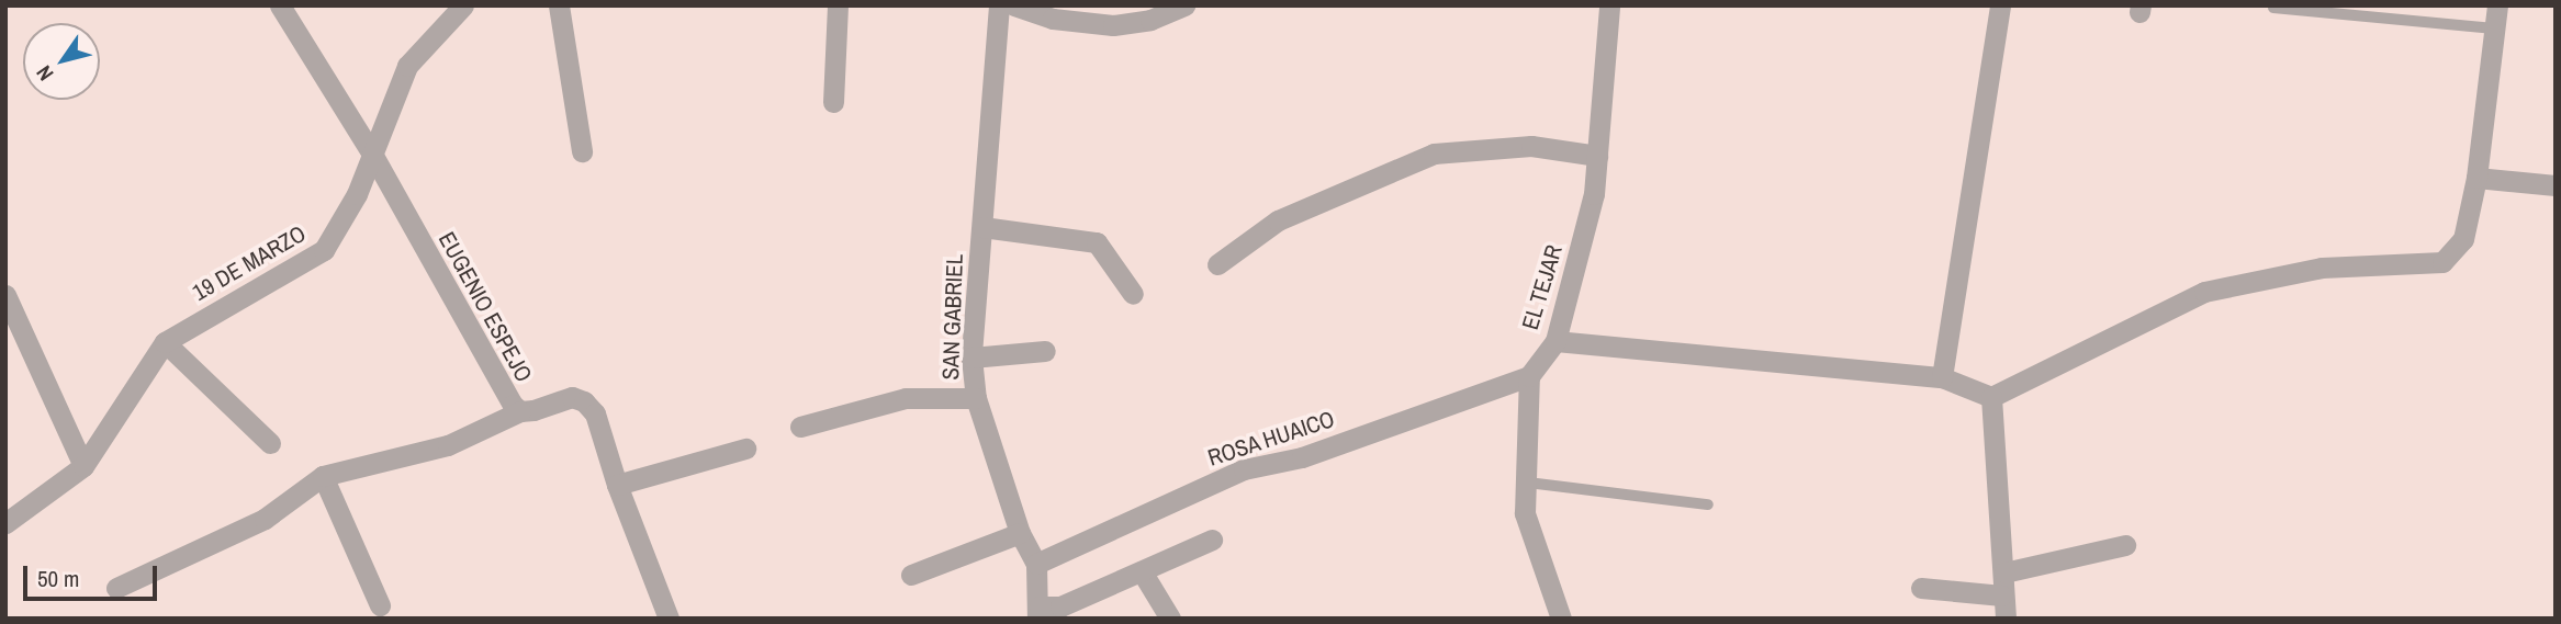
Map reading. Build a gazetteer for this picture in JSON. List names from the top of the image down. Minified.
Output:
{"streets":{"street":["19 DE MARZO","EL TEJAR","EUGENIO ESPEJO","SAN GABRIEL","ROSA HUAICO"]},"crossings":[["19 DE MARZO","EUGENIO ESPEJO"],["EL TEJAR","ROSA HUAICO"],["SAN GABRIEL","ROSA HUAICO"]],"scale_bar":"50 m","north":"bottom left"}
